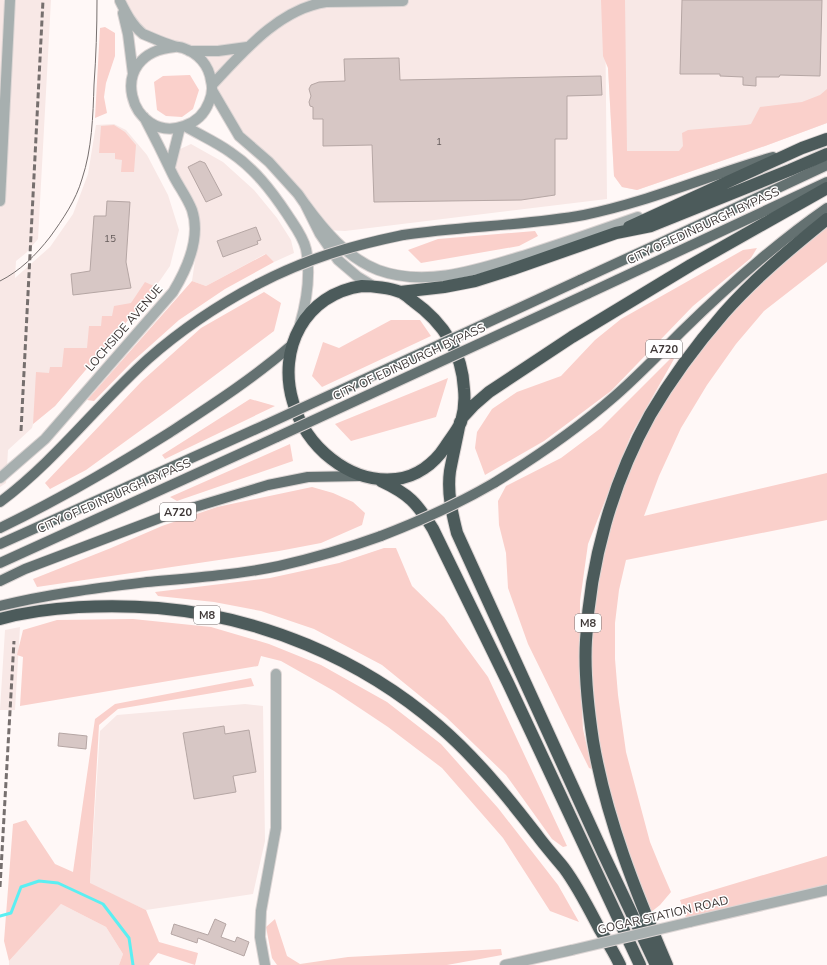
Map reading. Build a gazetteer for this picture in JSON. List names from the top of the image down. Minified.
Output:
{"streets":{"highway":["M8"],"main road":["CITY OF EDINBURGH BYPASS","A720"],"street":["LOCHSIDE AVENUE","GOGAR STATION ROAD"]},"house_numbers":["1","15"]}
